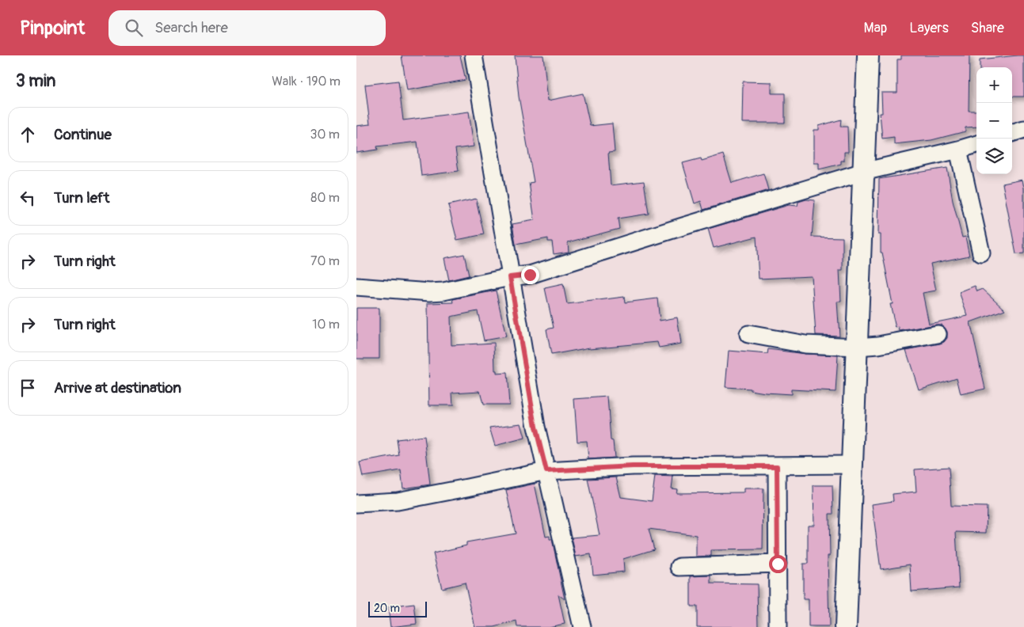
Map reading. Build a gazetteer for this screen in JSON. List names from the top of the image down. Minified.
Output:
{"scale_bar":"20 m","page":{"header":"Pinpoint","search":"Search here","nav":["Map","Layers","Share"],"heading":["3 min","Walk · 190 m"],"map_buttons":["+","−"],"list":[["Continue","30 m"],["Turn left","80 m"],["Turn right","70 m"],["Turn right","10 m"],"Arrive at destination"],"scale":"20 m"}}
